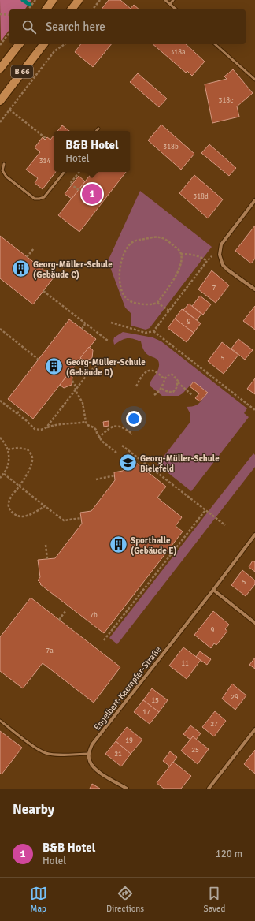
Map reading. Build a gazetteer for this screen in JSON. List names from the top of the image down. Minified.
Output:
{"streets":{"main road":["B 66"],"street":["Engelbert-Kaempfer-Straße"]},"places":{"building":["Georg-Müller-Schule (Gebäude C)","Georg-Müller-Schule (Gebäude D)","Sporthalle (Gebäude E)"],"school or university":["Georg-Müller-Schule Bielefeld"]},"house_numbers":["318a","318c","318b","314","318d","7","9","5","5","7b","9","7a","11","29","15","17","27","19","25","21"],"page":{"search":"Search here","popup":["B&B Hotel","Hotel"],"pins":"1","heading":"Nearby","list":[{"mark":"1","name":"B&B Hotel","note":"Hotel","value":"120 m"}],"nav":["Map","Directions","Saved"]}}
